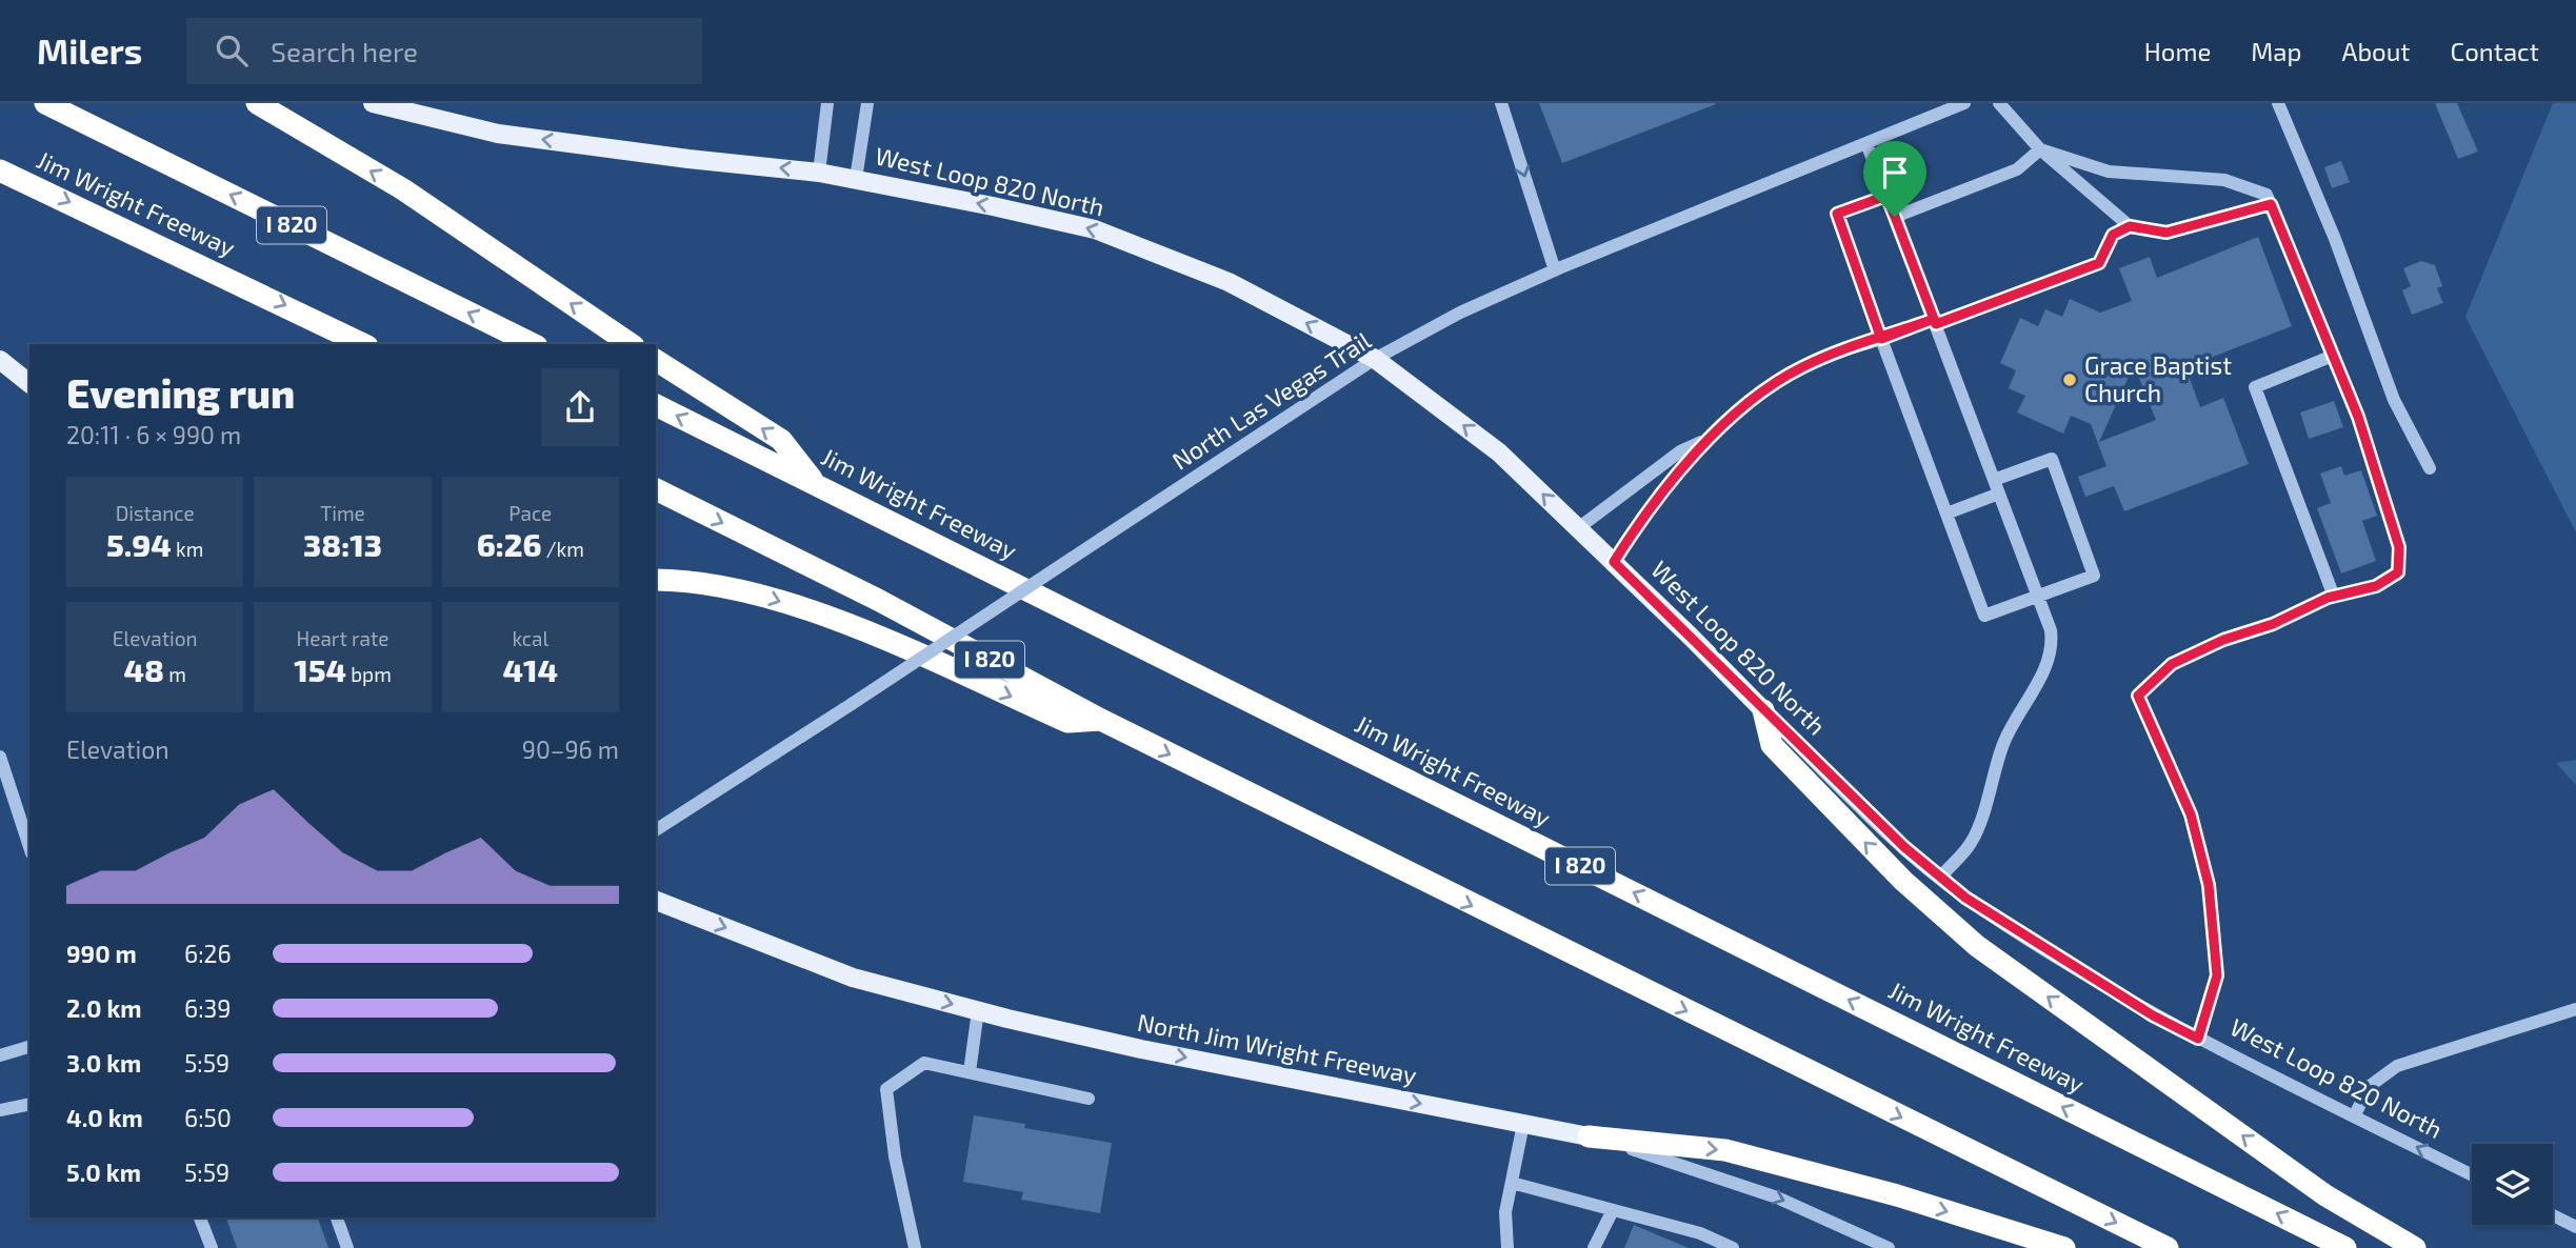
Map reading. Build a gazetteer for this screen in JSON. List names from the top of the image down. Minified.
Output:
{"streets":{"highway":["Jim Wright Freeway","I 820"],"main road":["West Loop 820 North","North Jim Wright Freeway"],"street":["North Las Vegas Trail"]},"crossings":[["West Loop 820 North","North Las Vegas Trail"]],"one_way":["West Loop 820 North","North Jim Wright Freeway"],"places":["Grace Baptist Church"],"page":{"header":"Milers","search":"Search here","nav":["Home","Map","About","Contact"],"heading":["Evening run","20:11 · 6 × 990 m"],"stats":[["Distance","5.94 km"],["Time","38:13"],["Pace","6:26 /km"],["Elevation","48 m"],["Heart rate","154 bpm"],["kcal","414"]],"chart":["Elevation","90–96 m"],"list":[{"name":"990 m","note":"6:26"},{"name":"2.0 km","note":"6:39"},{"name":"3.0 km","note":"5:59"},{"name":"4.0 km","note":"6:50"},{"name":"5.0 km","note":"5:59"}]}}
